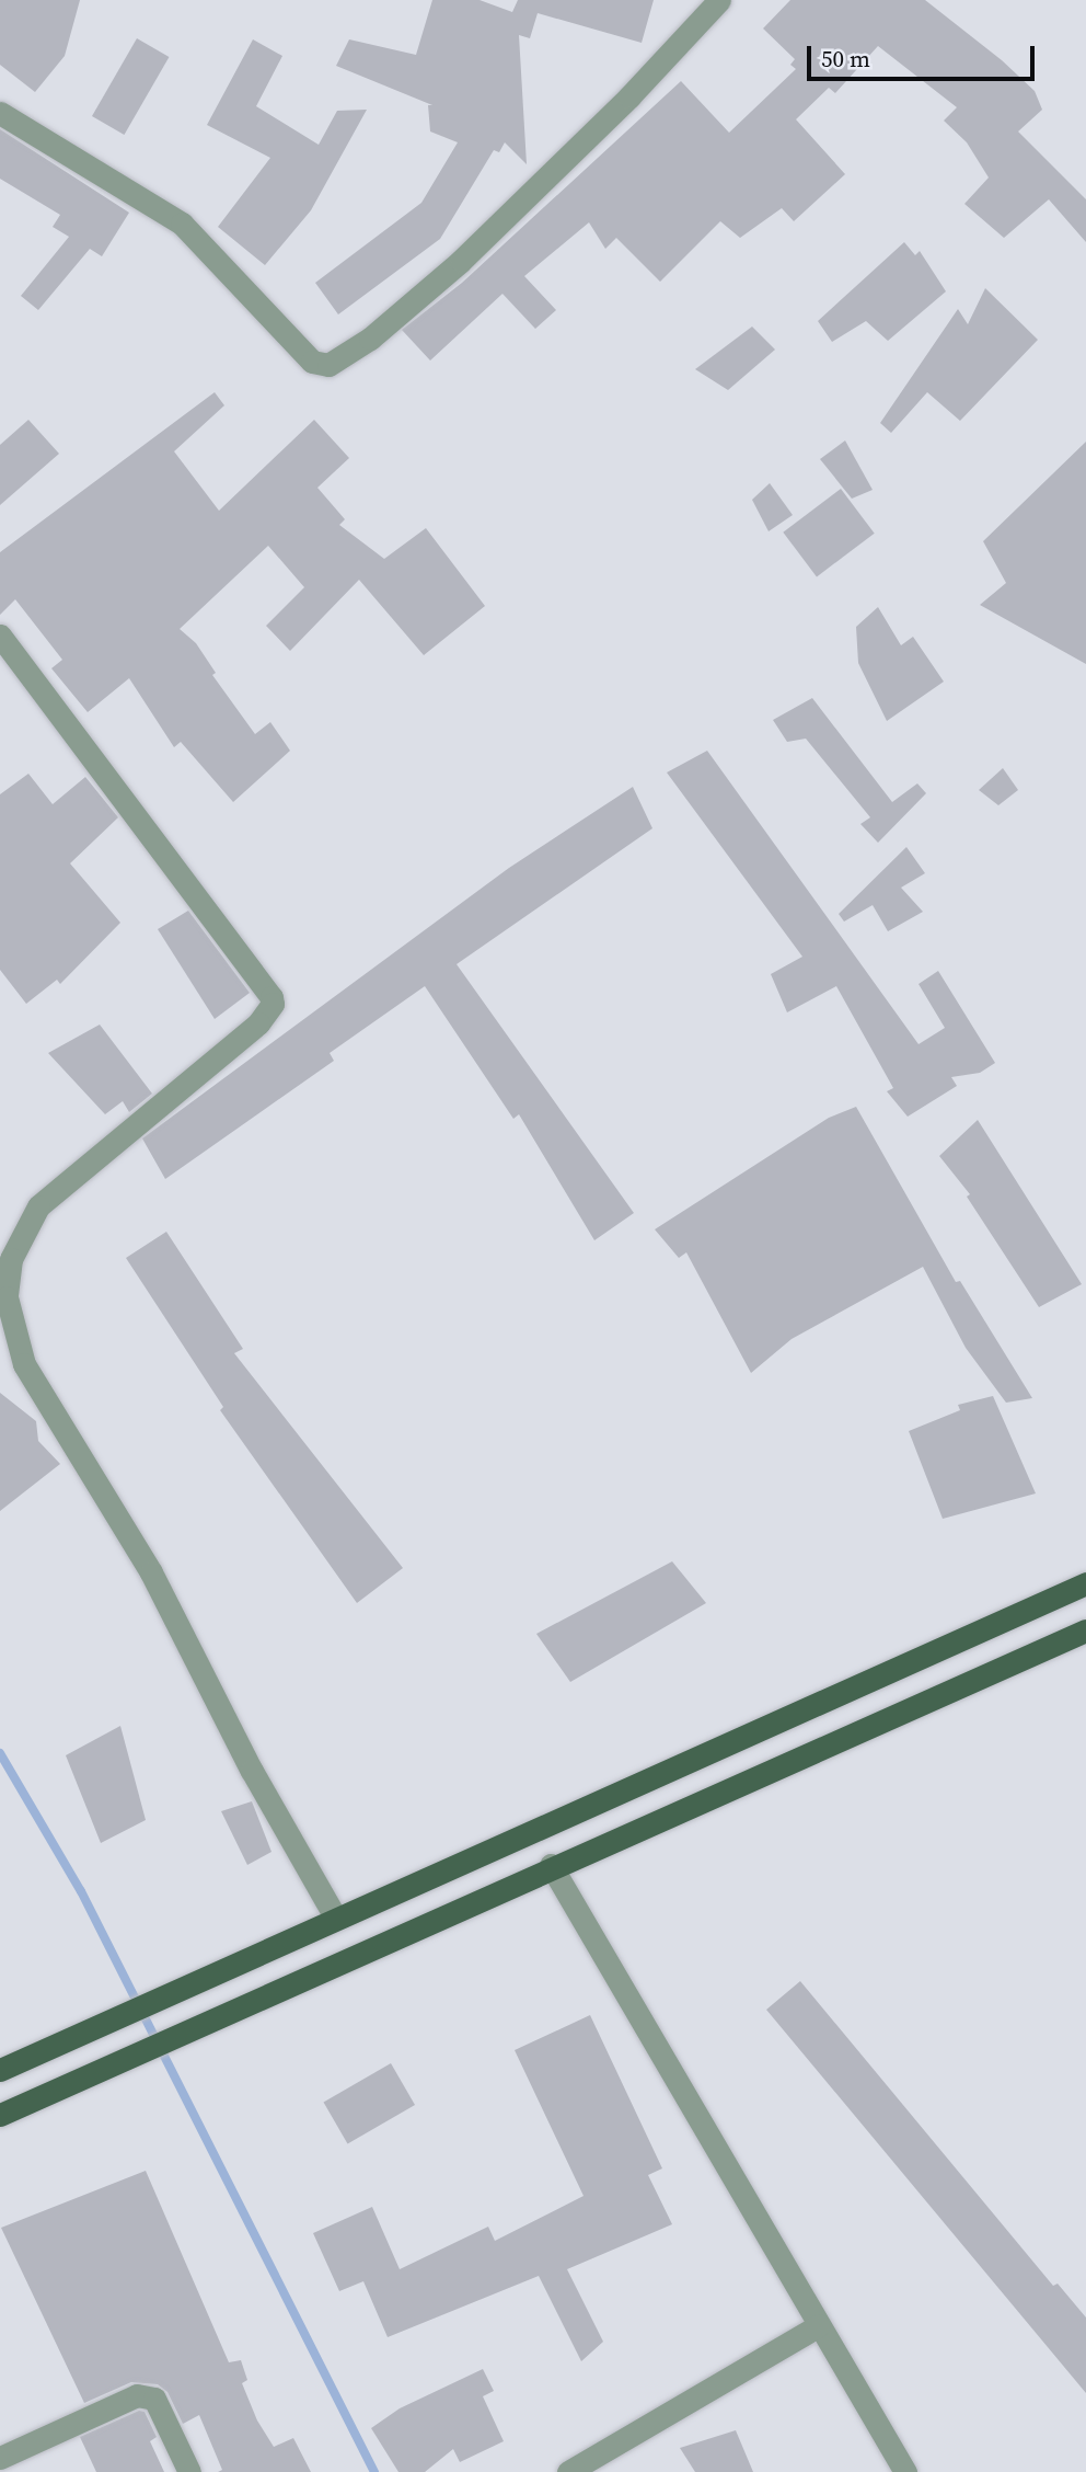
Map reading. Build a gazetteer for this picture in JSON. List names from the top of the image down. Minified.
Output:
{"scale_bar":"50 m"}
